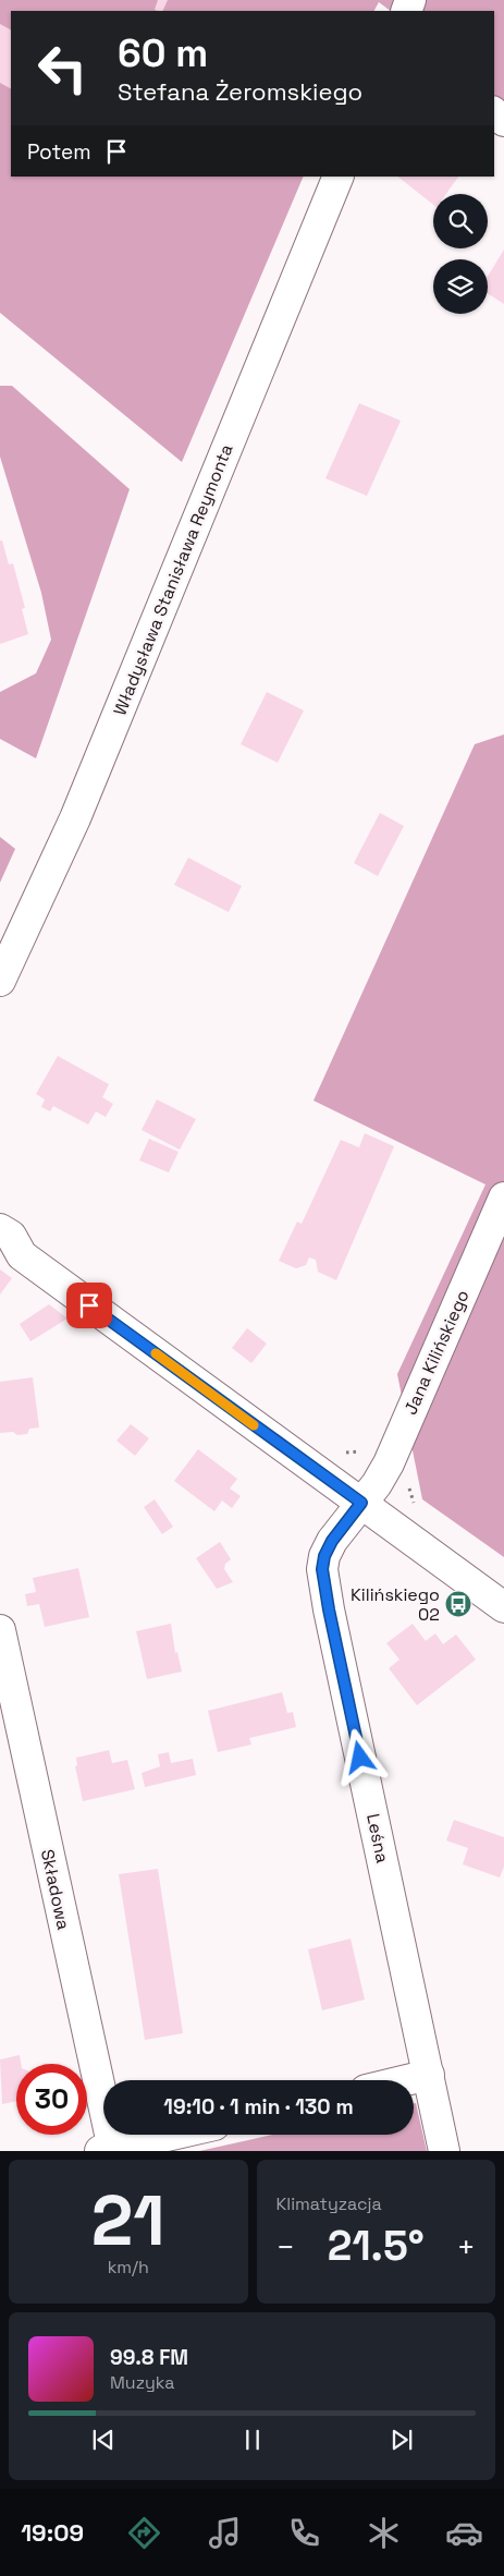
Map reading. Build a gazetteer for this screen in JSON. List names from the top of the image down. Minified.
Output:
{"streets":{"street":["Władysława Stanisława Reymonta","Jana Kilińskiego","Leśna","Składowa"]},"crossings":[["Jana Kilińskiego","Leśna"]],"places":{"bus stop":["Kilińskiego 02"]},"page":{"turn":["60 m","Stefana Żeromskiego"],"then":"Potem","limit":"30","trip":"19:10 · 1 min · 130 m","tile":[["21","km/h"],"Klimatyzacja"],"heat":["−","21.5°","+"],"song":["99.8 FM","Muzyka"],"tabs":"19:09"}}
